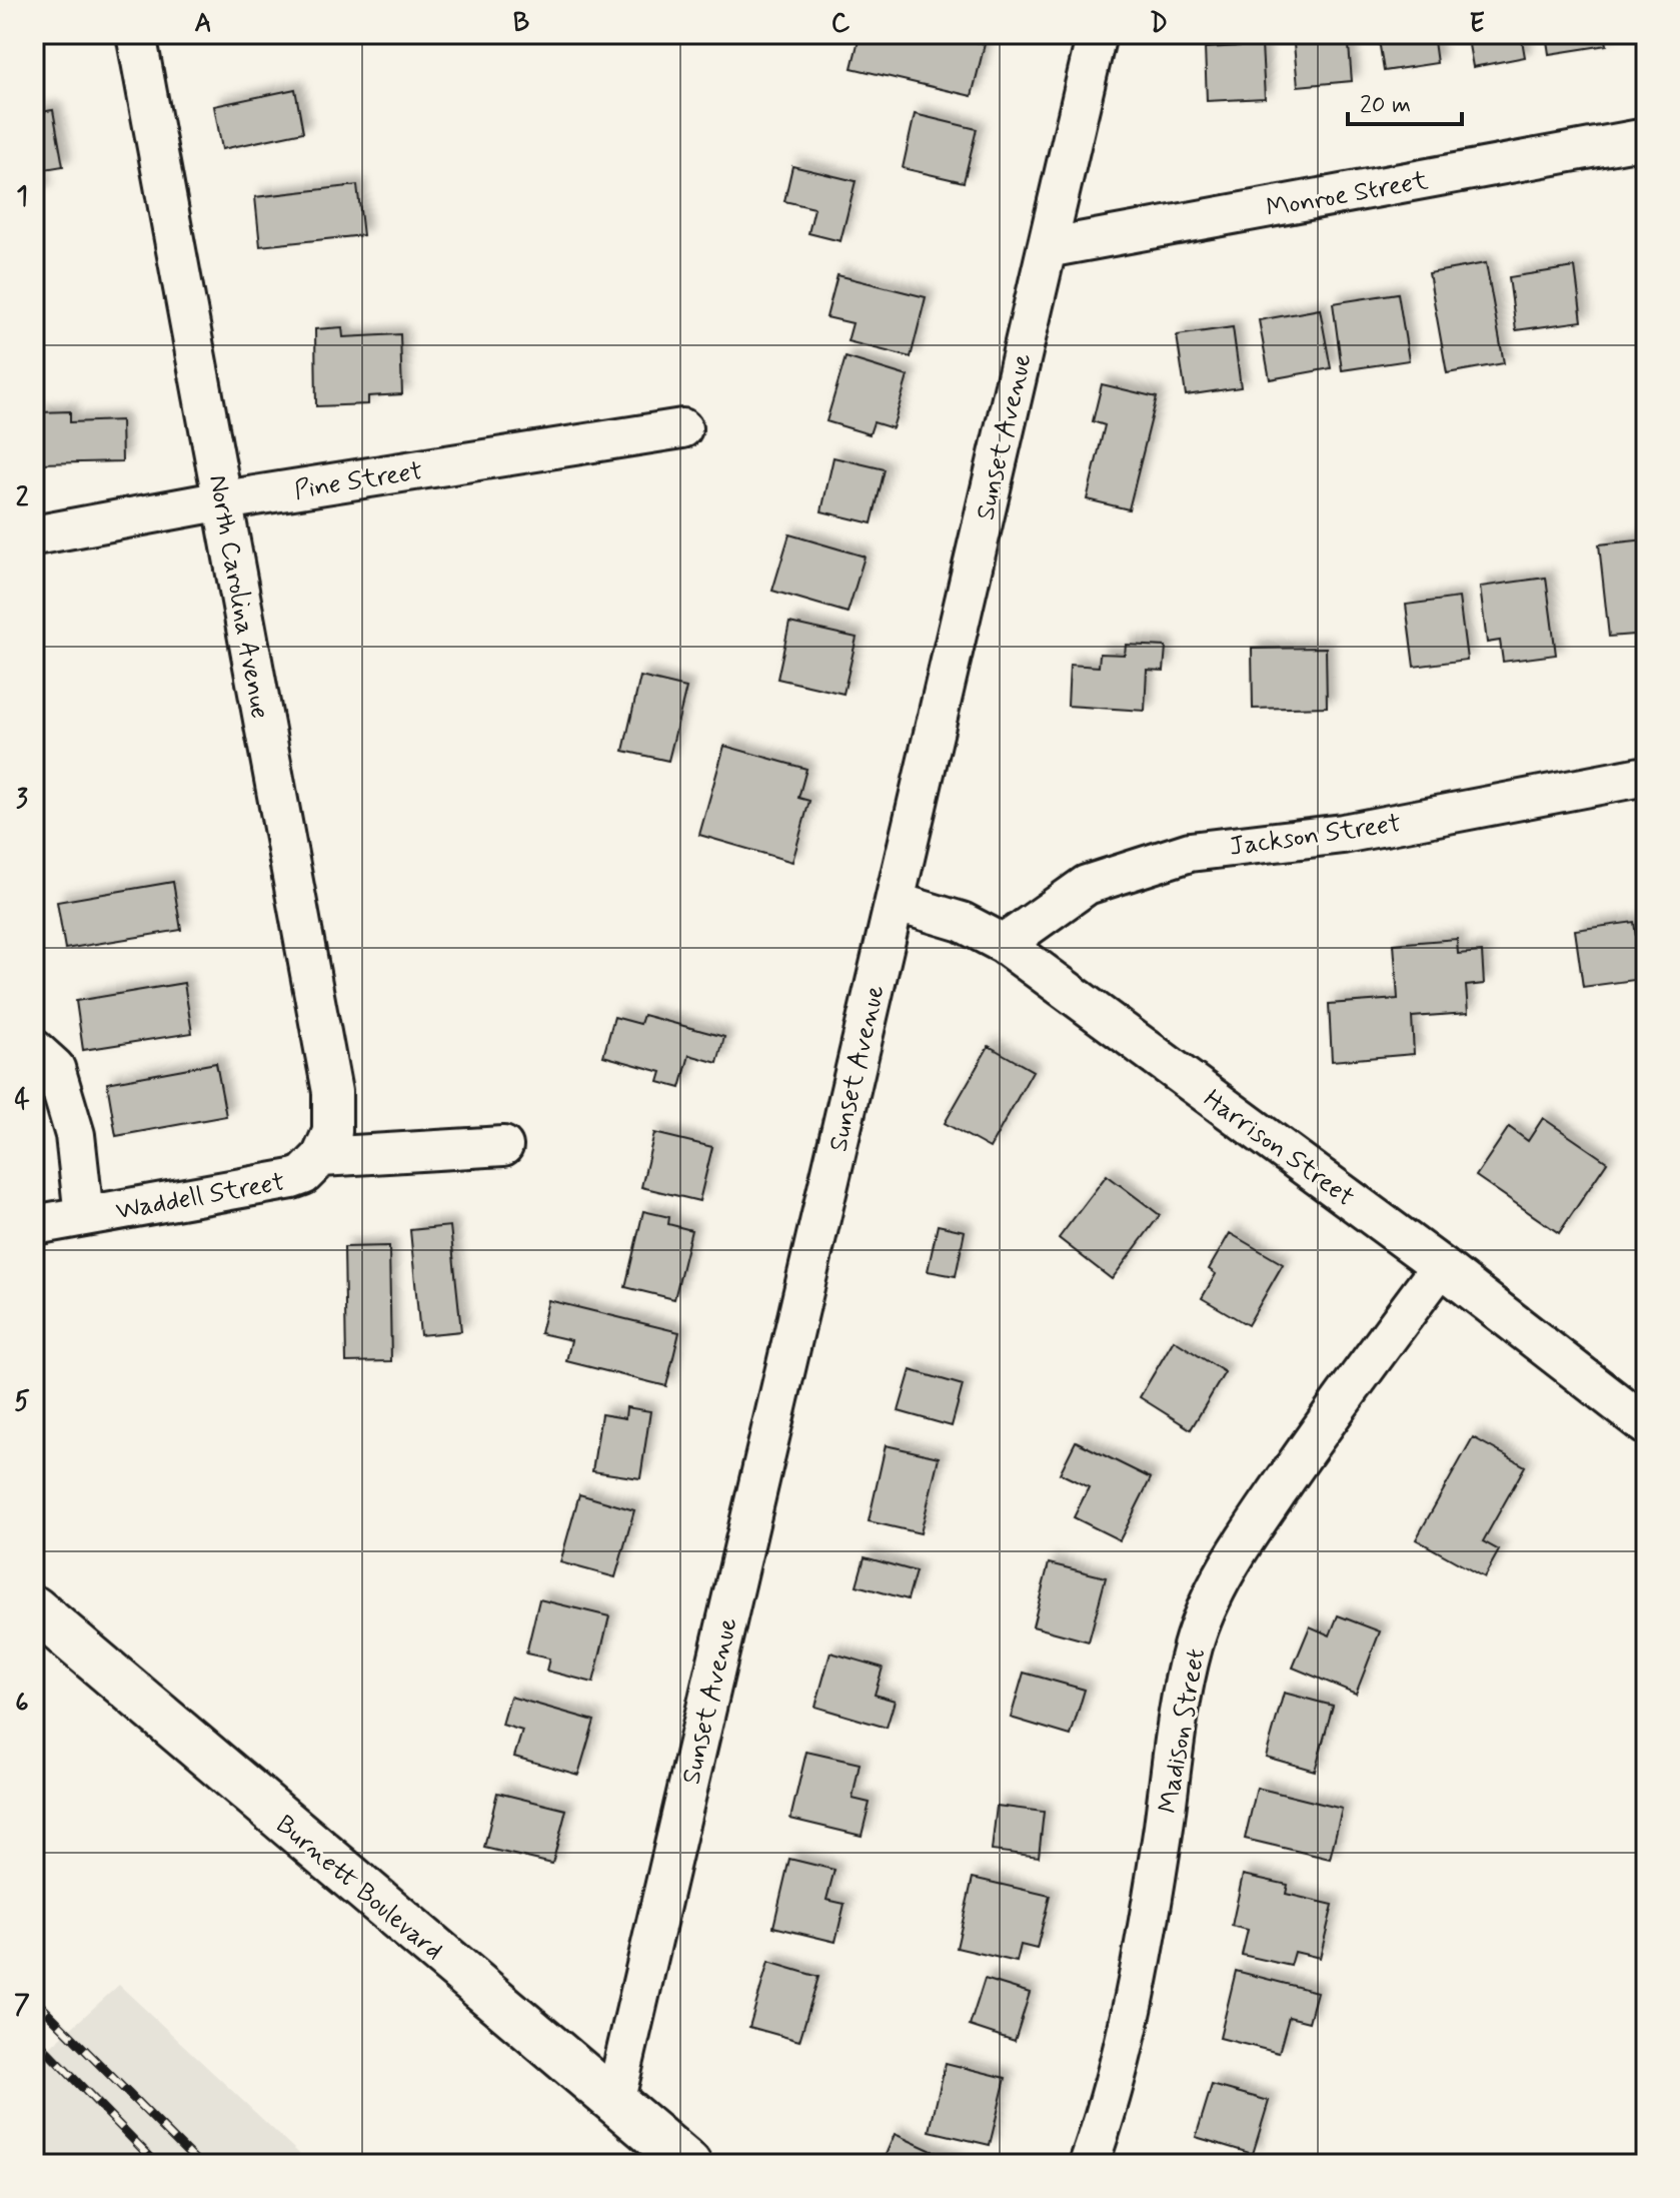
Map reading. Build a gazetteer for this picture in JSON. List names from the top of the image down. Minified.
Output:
{"streets":{"main road":["Burnett Boulevard"],"street":["Monroe Street","Sunset Avenue","Pine Street","North Carolina Avenue","Jackson Street","Harrison Street","Waddell Street","Madison Street"]},"crossings":[["Monroe Street","Sunset Avenue"],["Sunset Avenue","Harrison Street"],["Sunset Avenue","Burnett Boulevard"],["Pine Street","North Carolina Avenue"],["North Carolina Avenue","Waddell Street"],["Jackson Street","Harrison Street"],["Harrison Street","Madison Street"]],"scale_bar":"20 m","grid":{"columns":["A","B","C","D","E"],"rows":["1","2","3","4","5","6","7"]}}
